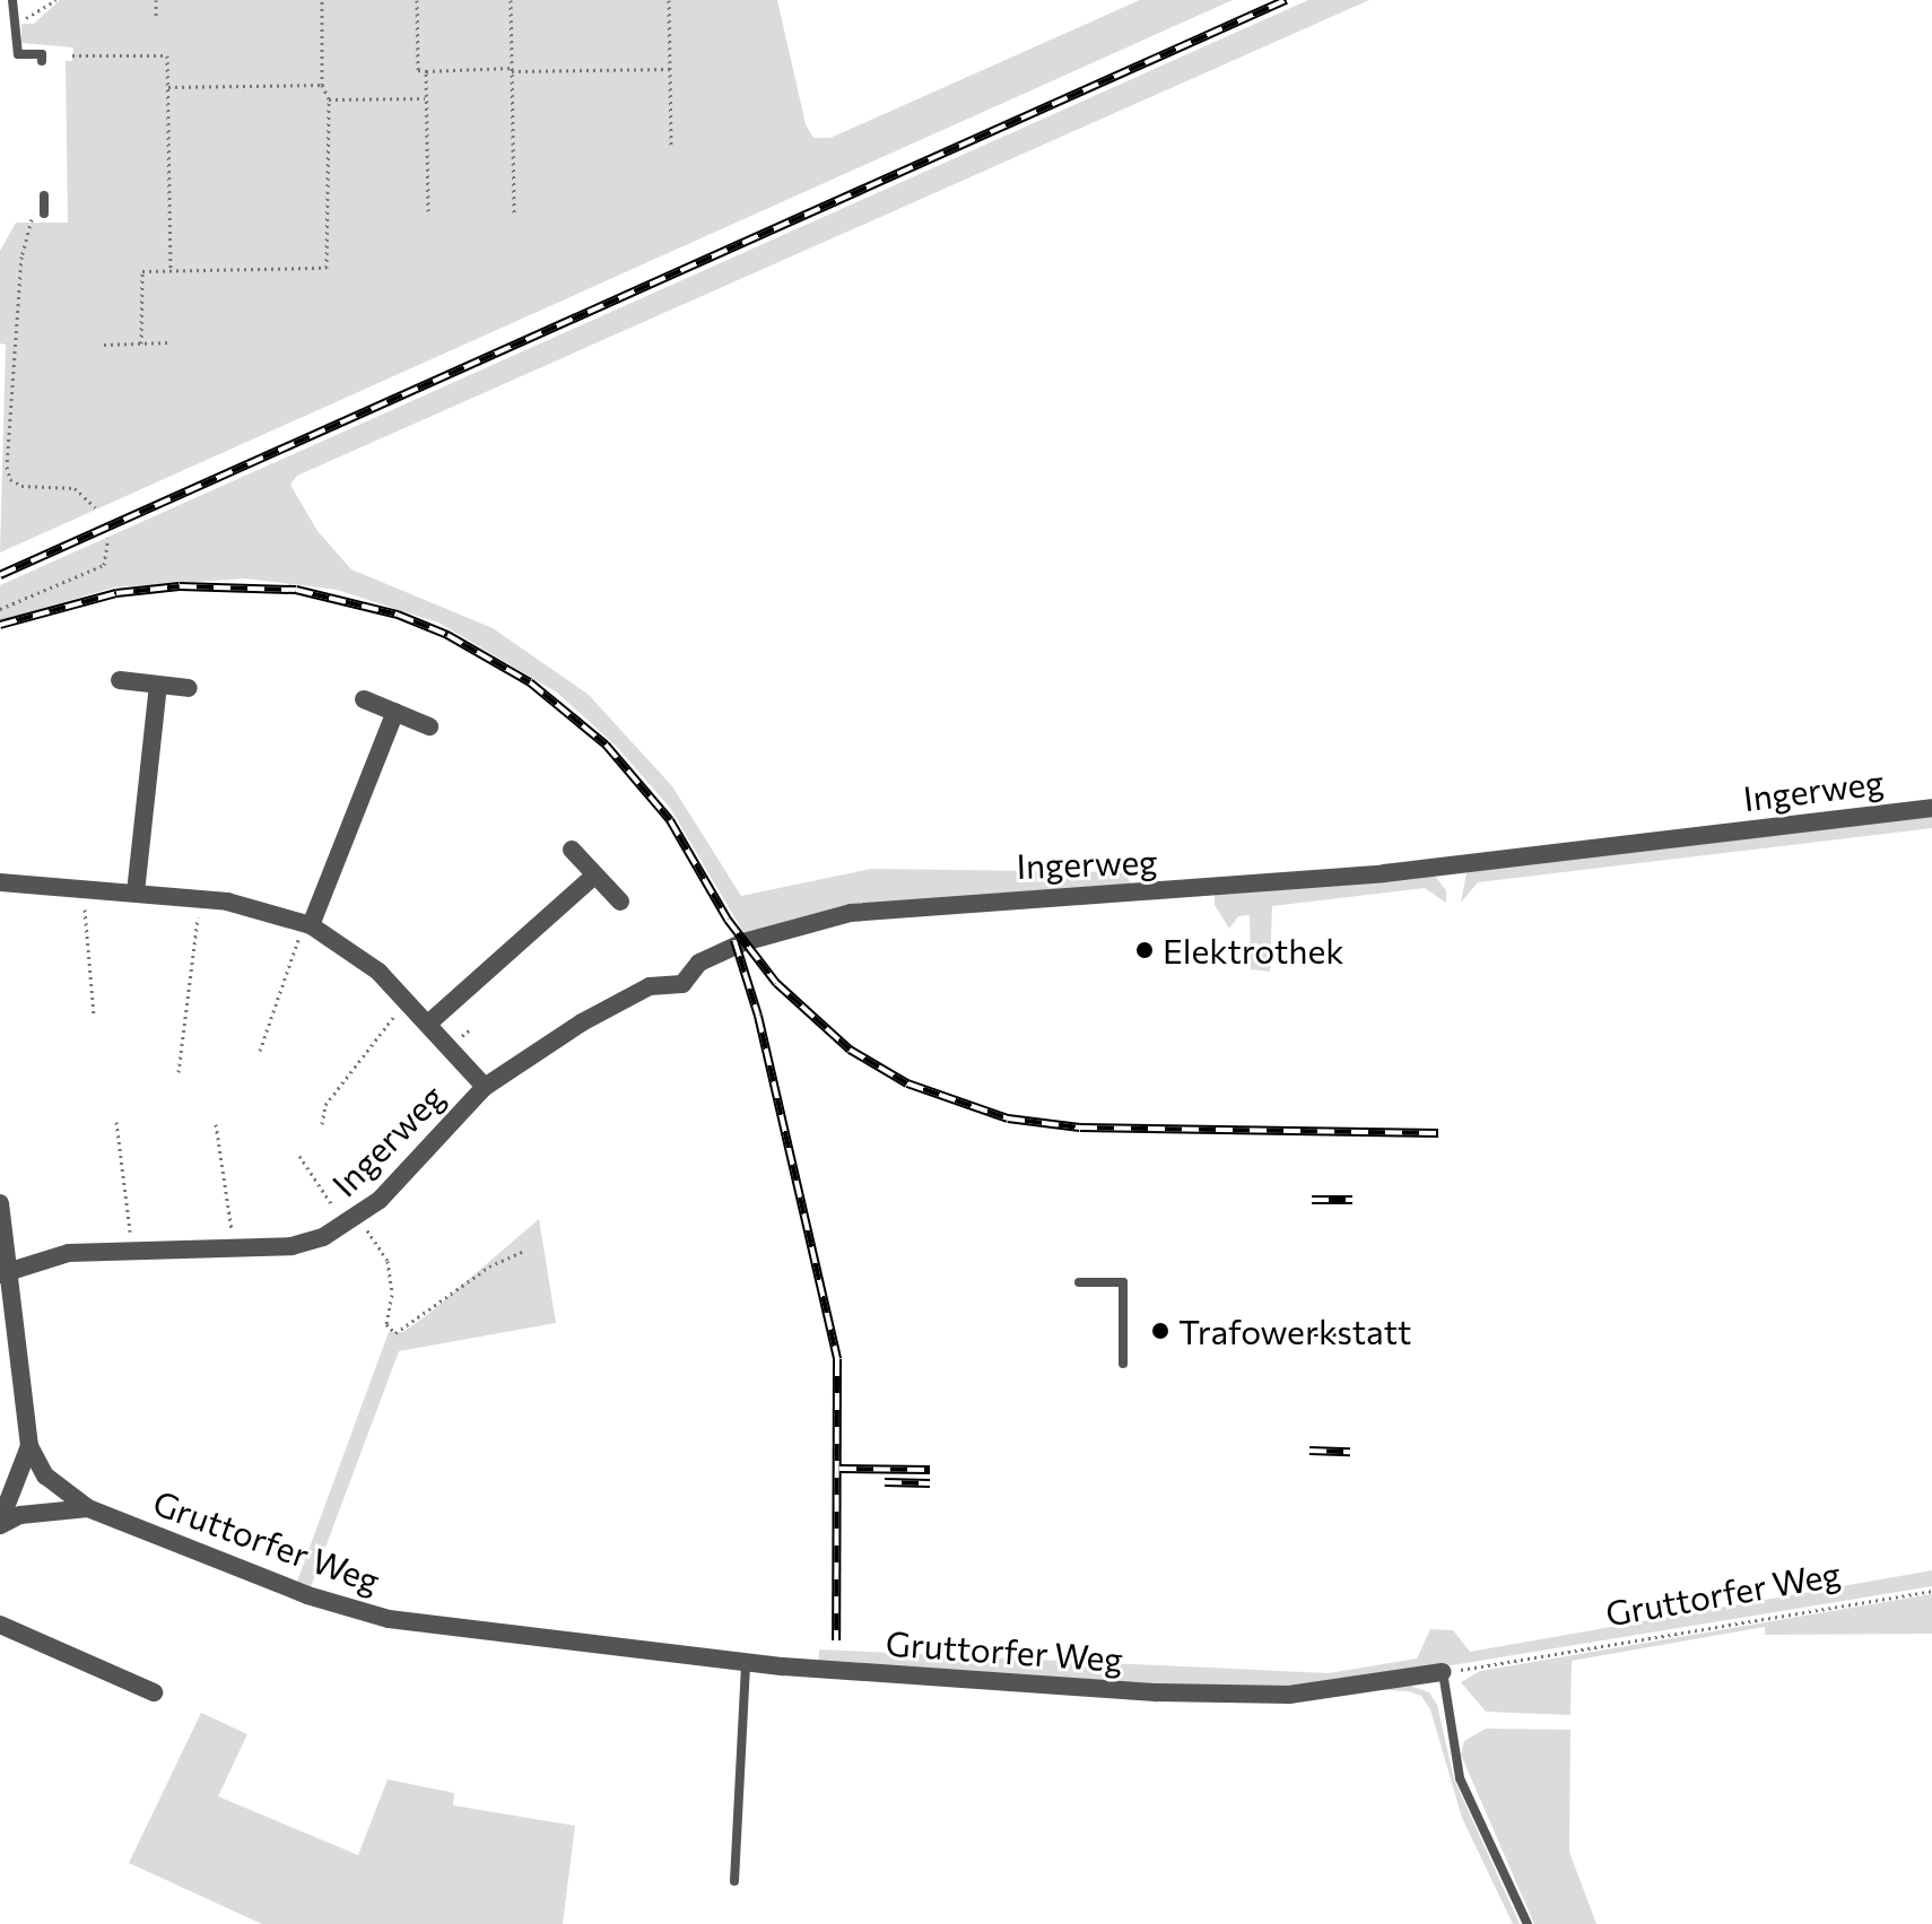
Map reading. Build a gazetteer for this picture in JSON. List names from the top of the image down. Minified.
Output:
{"streets":{"street":["Ingerweg","Gruttorfer Weg"]},"places":["Elektrothek","Trafowerkstatt"]}
